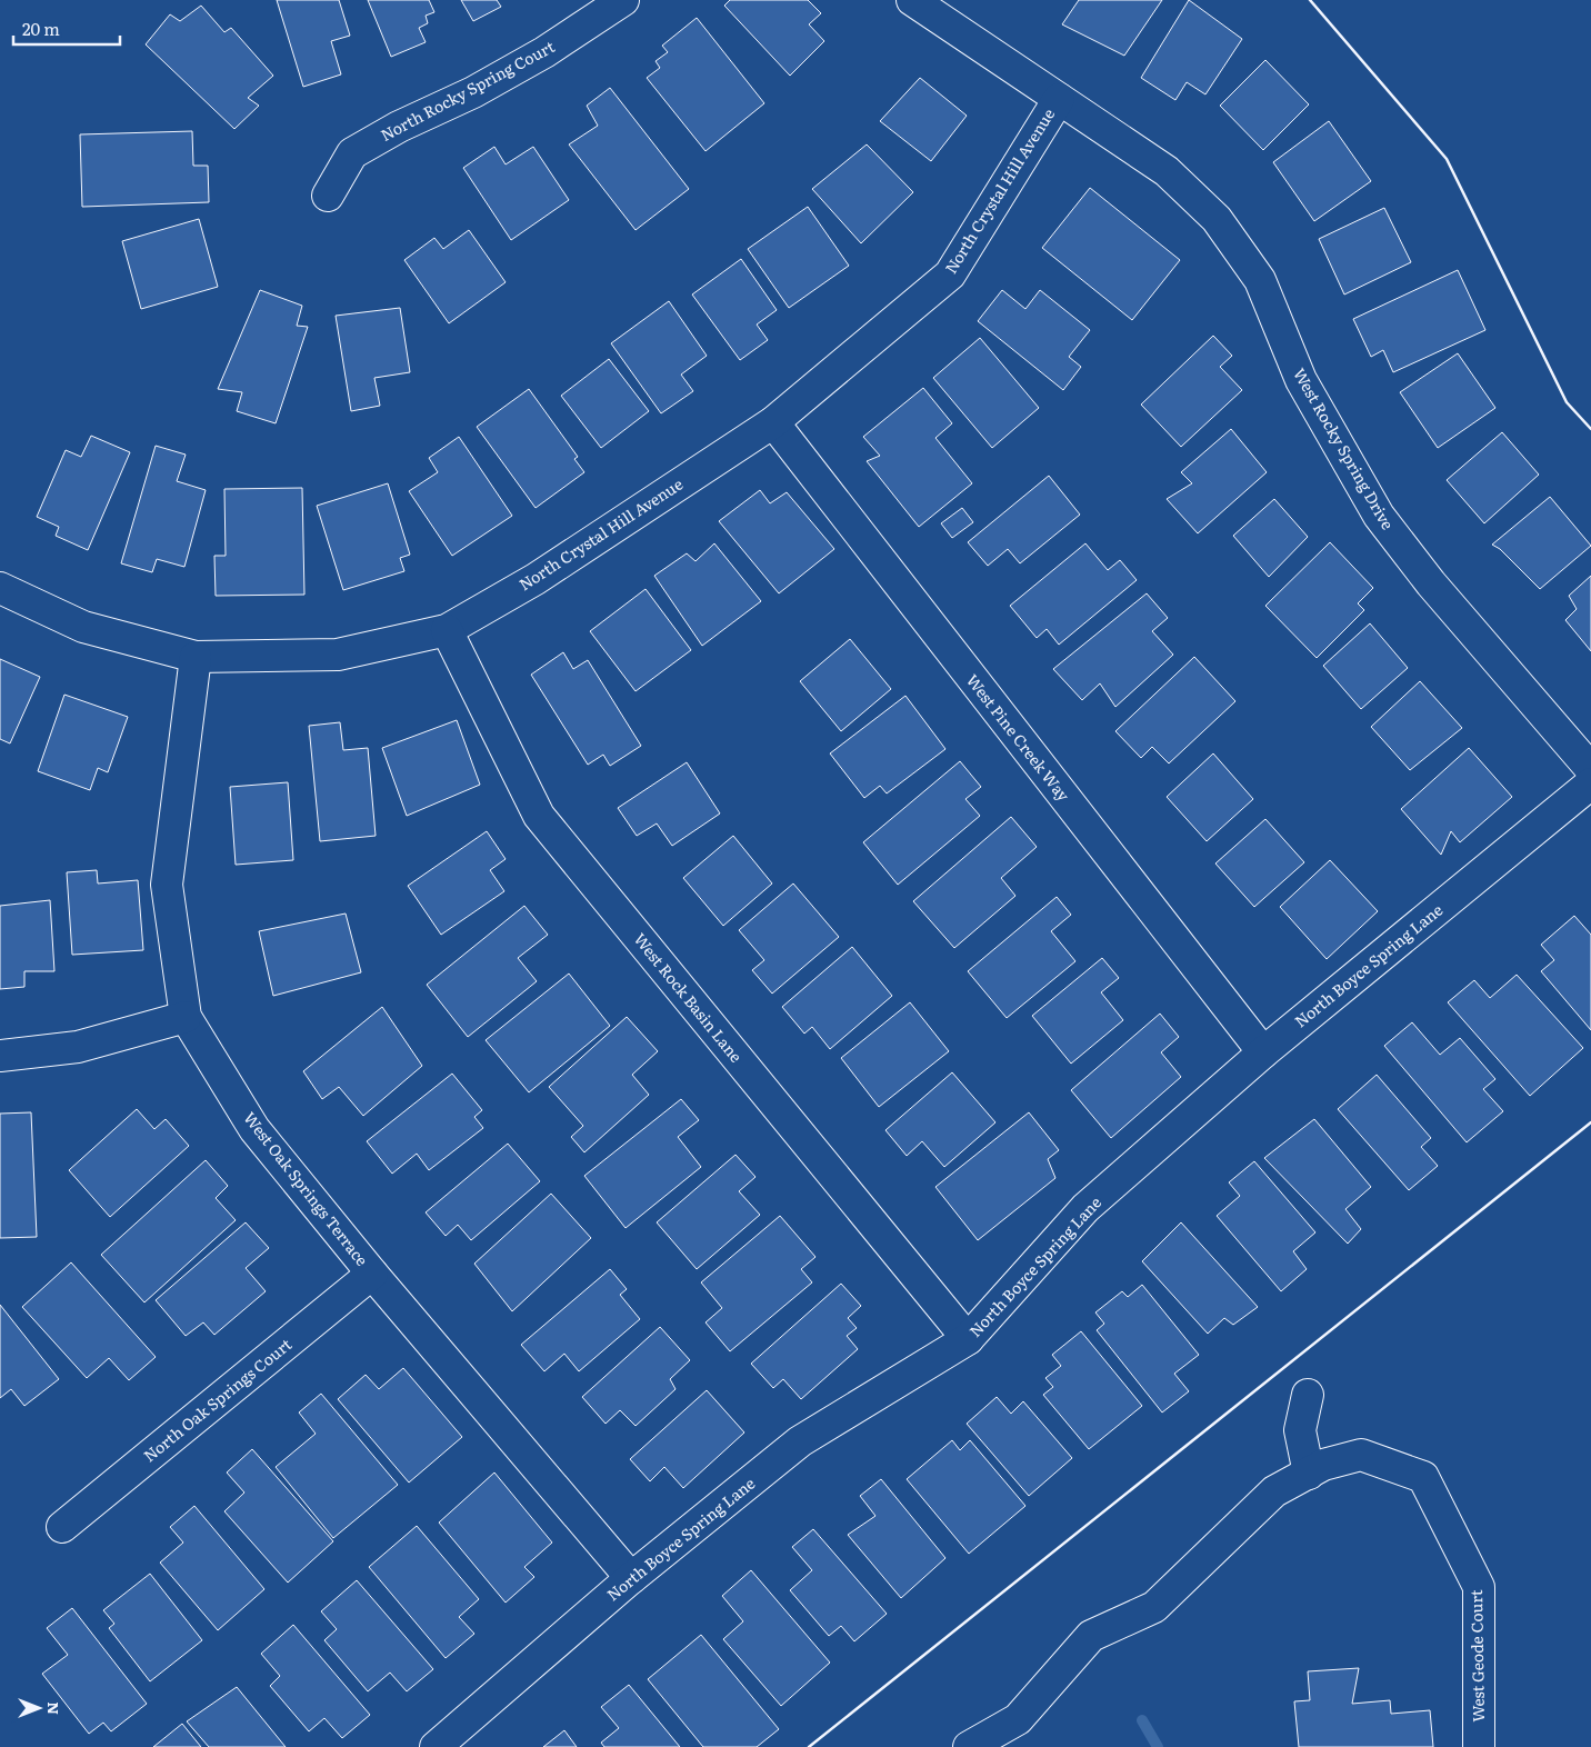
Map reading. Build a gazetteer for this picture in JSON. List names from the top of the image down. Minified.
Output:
{"streets":{"street":["North Rocky Spring Court","North Crystal Hill Avenue","West Rocky Spring Drive","West Pine Creek Way","North Boyce Spring Lane","West Rock Basin Lane","West Oak Springs Terrace","North Oak Springs Court","West Geode Court"]},"crossings":[["North Crystal Hill Avenue","West Rocky Spring Drive"],["North Crystal Hill Avenue","West Pine Creek Way"],["North Crystal Hill Avenue","West Rock Basin Lane"],["North Crystal Hill Avenue","West Oak Springs Terrace"],["West Pine Creek Way","North Boyce Spring Lane"],["North Boyce Spring Lane","West Rock Basin Lane"],["North Boyce Spring Lane","West Oak Springs Terrace"],["West Oak Springs Terrace","North Oak Springs Court"]],"scale_bar":"20 m","north":"right"}
